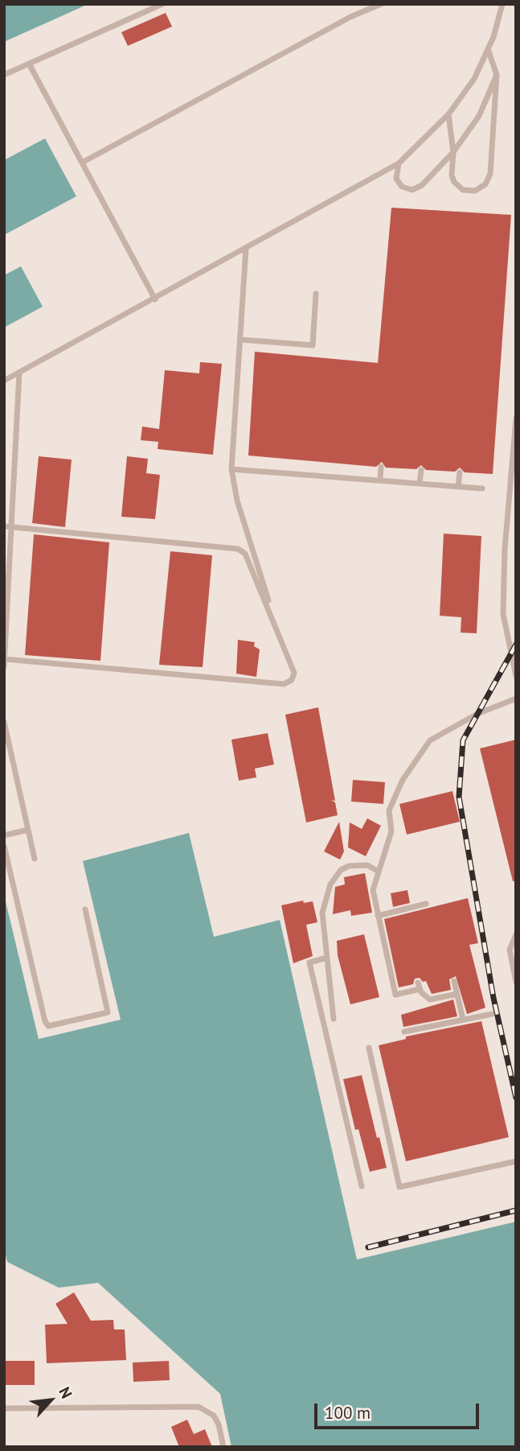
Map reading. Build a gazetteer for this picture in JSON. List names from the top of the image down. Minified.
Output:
{"scale_bar":"100 m","north":"top right"}
